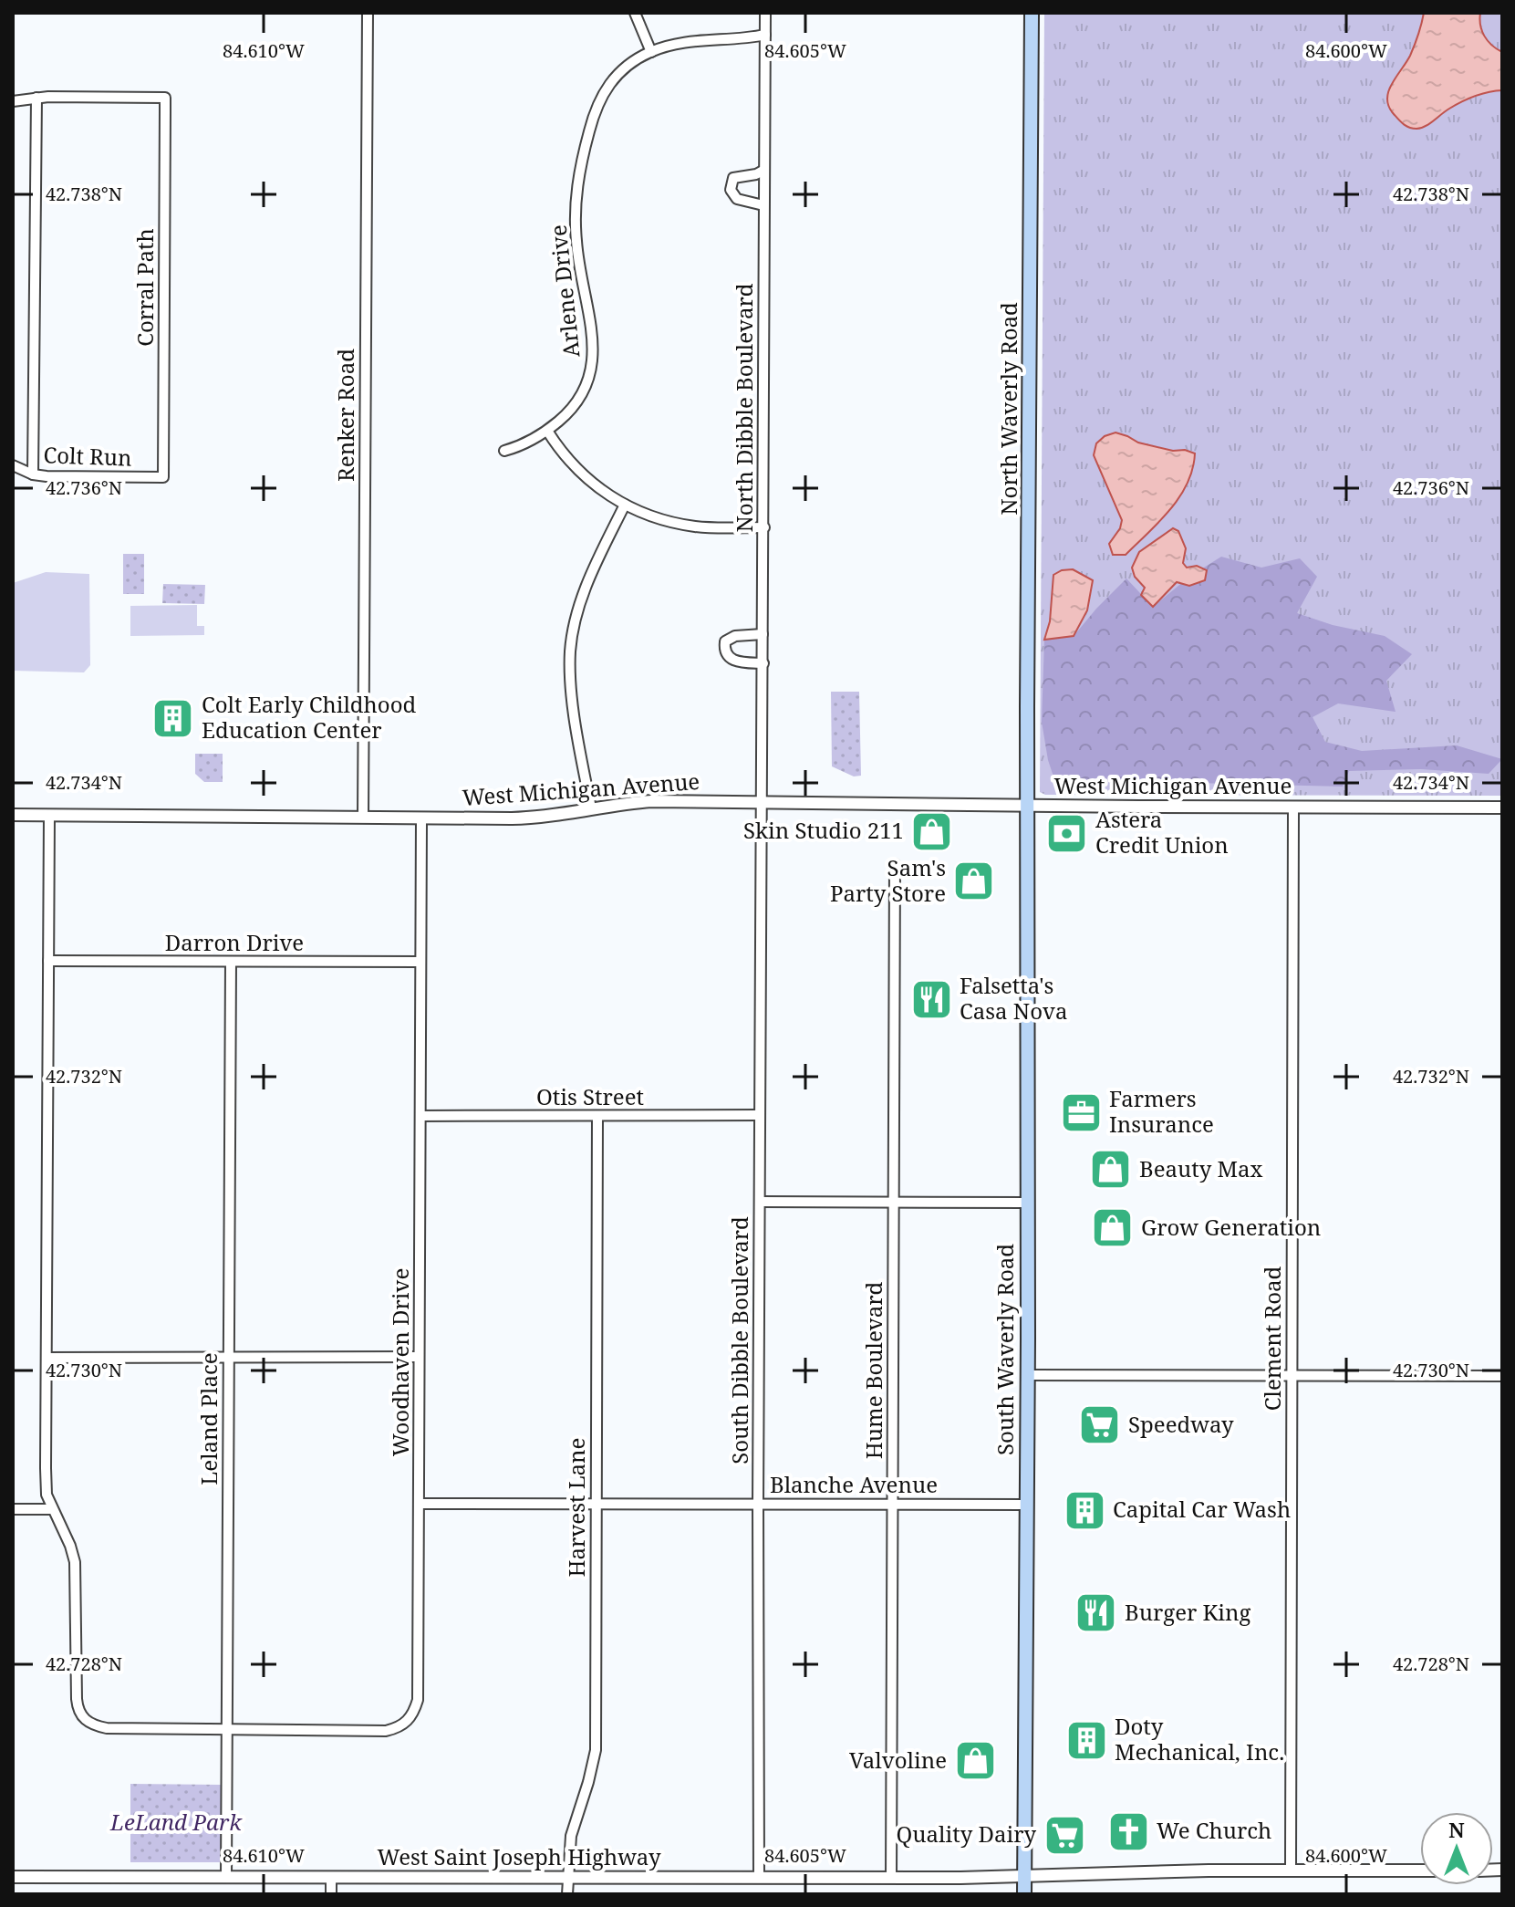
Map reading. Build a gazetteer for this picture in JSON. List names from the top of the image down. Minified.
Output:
{"streets":{"main road":["North Waverly Road","South Waverly Road"],"street":["Corral Path","Arlene Drive","North Dibble Boulevard","Renker Road","Colt Run","West Michigan Avenue","Darron Drive","Otis Street","Clement Road","South Dibble Boulevard","Woodhaven Drive","Hume Boulevard","Leland Place","Blanche Avenue","Harvest Lane","West Saint Joseph Highway"]},"crossings":[["Corral Path","Colt Run"],["Arlene Drive","North Dibble Boulevard"],["North Dibble Boulevard","West Michigan Avenue"],["North Dibble Boulevard","South Dibble Boulevard"],["North Waverly Road","West Michigan Avenue"],["North Waverly Road","South Waverly Road"],["Renker Road","West Michigan Avenue"],["West Michigan Avenue","Clement Road"],["West Michigan Avenue","South Dibble Boulevard"],["West Michigan Avenue","South Waverly Road"],["West Michigan Avenue","Woodhaven Drive"],["Darron Drive","Woodhaven Drive"],["Darron Drive","Leland Place"],["Otis Street","South Dibble Boulevard"],["Otis Street","Woodhaven Drive"],["Otis Street","Harvest Lane"],["Clement Road","West Saint Joseph Highway"],["South Dibble Boulevard","Blanche Avenue"],["South Dibble Boulevard","West Saint Joseph Highway"],["South Waverly Road","Blanche Avenue"],["South Waverly Road","West Saint Joseph Highway"],["Woodhaven Drive","Leland Place"],["Woodhaven Drive","Blanche Avenue"],["Hume Boulevard","Blanche Avenue"],["Hume Boulevard","West Saint Joseph Highway"],["Leland Place","West Saint Joseph Highway"],["Blanche Avenue","Harvest Lane"],["Harvest Lane","West Saint Joseph Highway"]],"parks":["LeLand Park"],"places":{"building":["Colt Early Childhood Education Center","Capital Car Wash","Doty Mechanical, Inc."],"shop":["Skin Studio 211","Sam's Party Store","Beauty Max","Grow Generation","Valvoline"],"bank":["Astera Credit Union"],"restaurant":["Falsetta's Casa Nova","Burger King"],"office":["Farmers Insurance"],"supermarket":["Speedway","Quality Dairy"],"church":["We Church"]},"north":"top","coordinates":["84.610°W","84.605°W","84.600°W","42.738°N","42.736°N","42.734°N","42.732°N","42.730°N","42.728°N"]}
